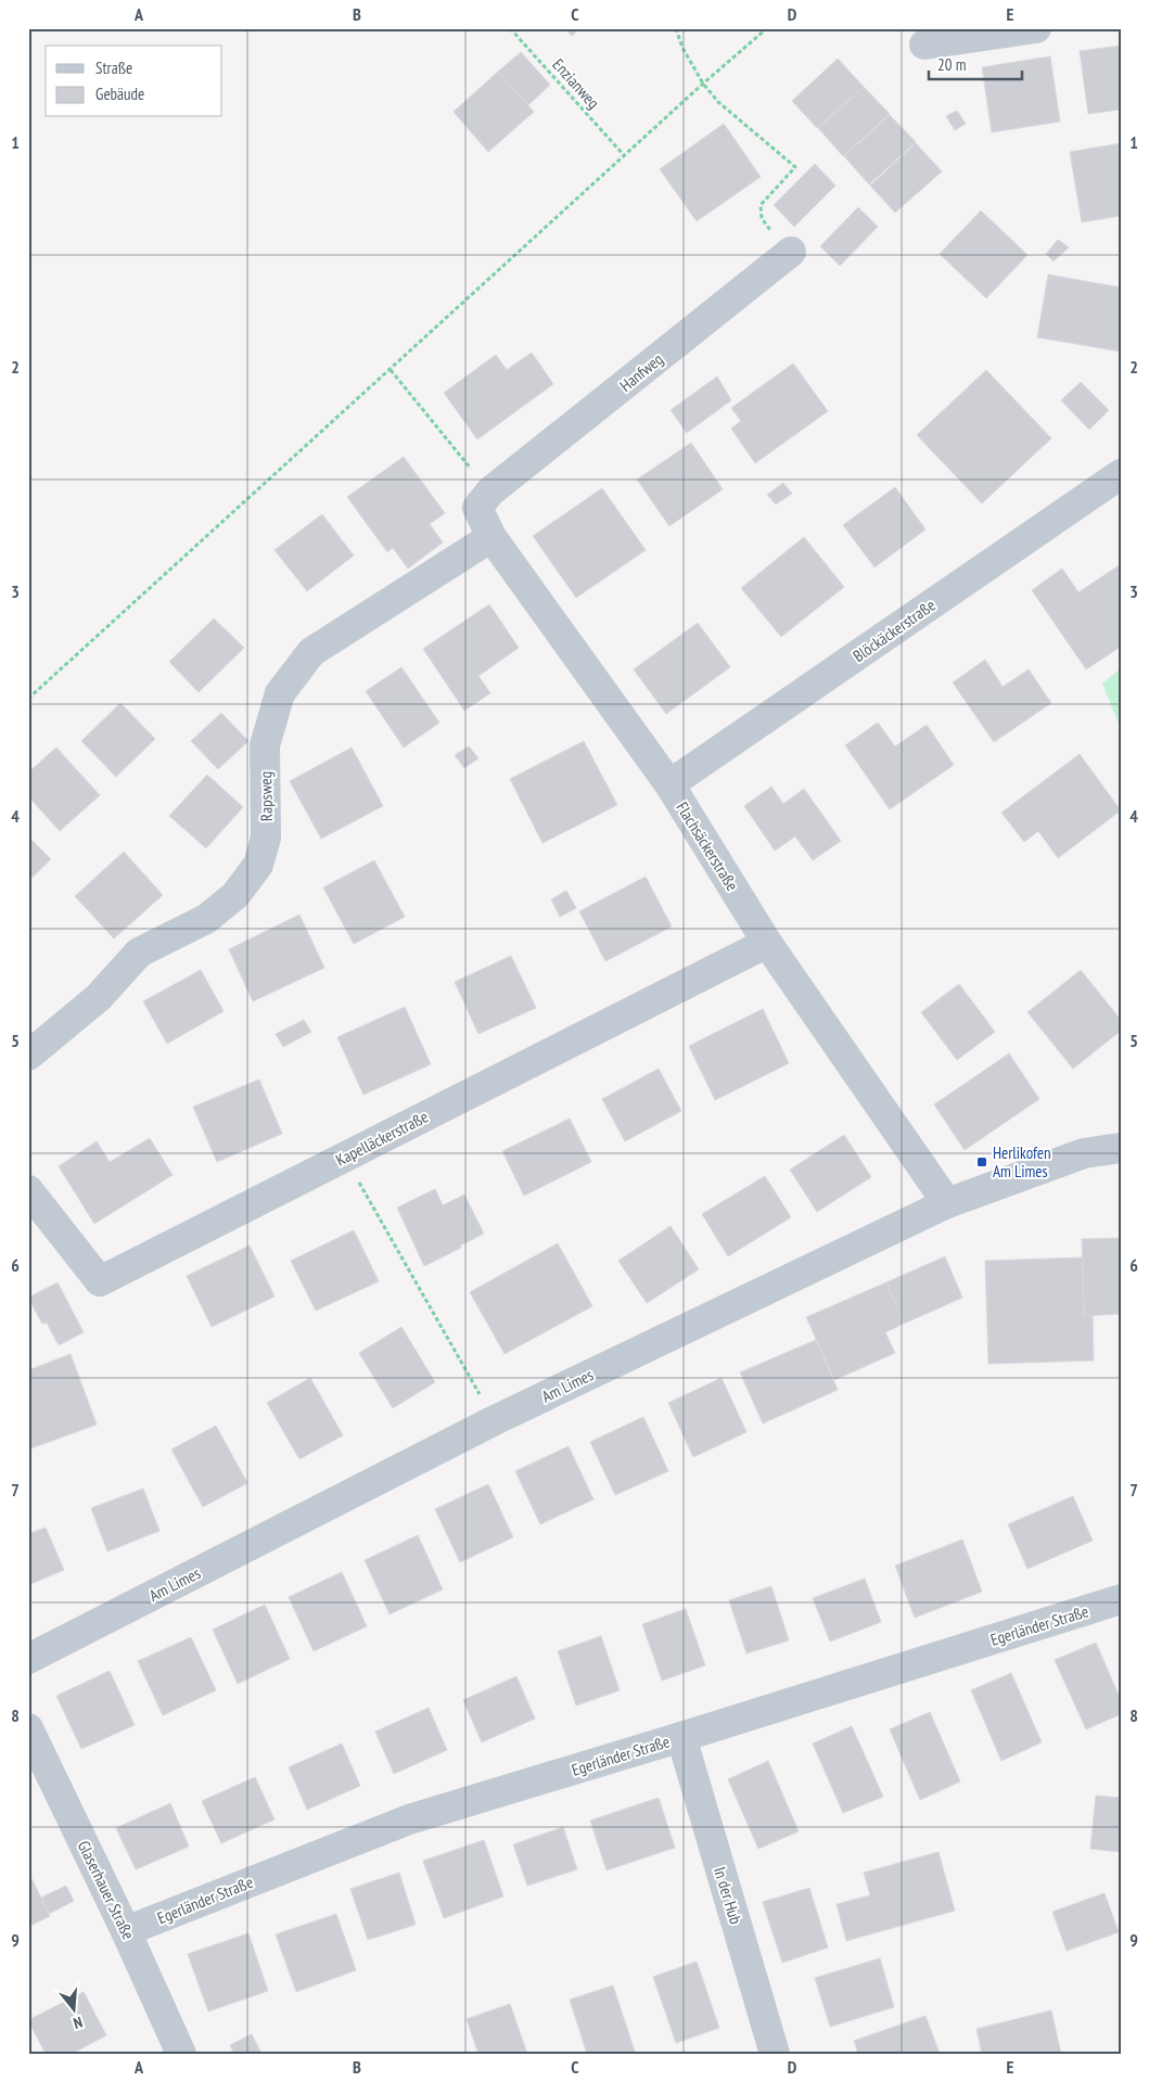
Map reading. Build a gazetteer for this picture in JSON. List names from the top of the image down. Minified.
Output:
{"streets":{"street":["Hanfweg","Blöckäckerstraße","Rapsweg","Flachsäckerstraße","Kapelläckerstraße","Am Limes","Egerländer Straße","Glaserhauer Straße","In der Hub"],"path":["Enzianweg"]},"crossings":[["Hanfweg","Flachsäckerstraße"],["Blöckäckerstraße","Flachsäckerstraße"],["Rapsweg","Flachsäckerstraße"],["Flachsäckerstraße","Kapelläckerstraße"],["Flachsäckerstraße","Am Limes"],["Egerländer Straße","Glaserhauer Straße"],["Egerländer Straße","In der Hub"]],"places":{"transit":["Herlikofen Am Limes"]},"legend":["Straße","Gebäude"],"scale_bar":"20 m","north":"bottom","grid":{"columns":["A","B","C","D","E"],"rows":["1","2","3","4","5","6","7","8","9"]}}
